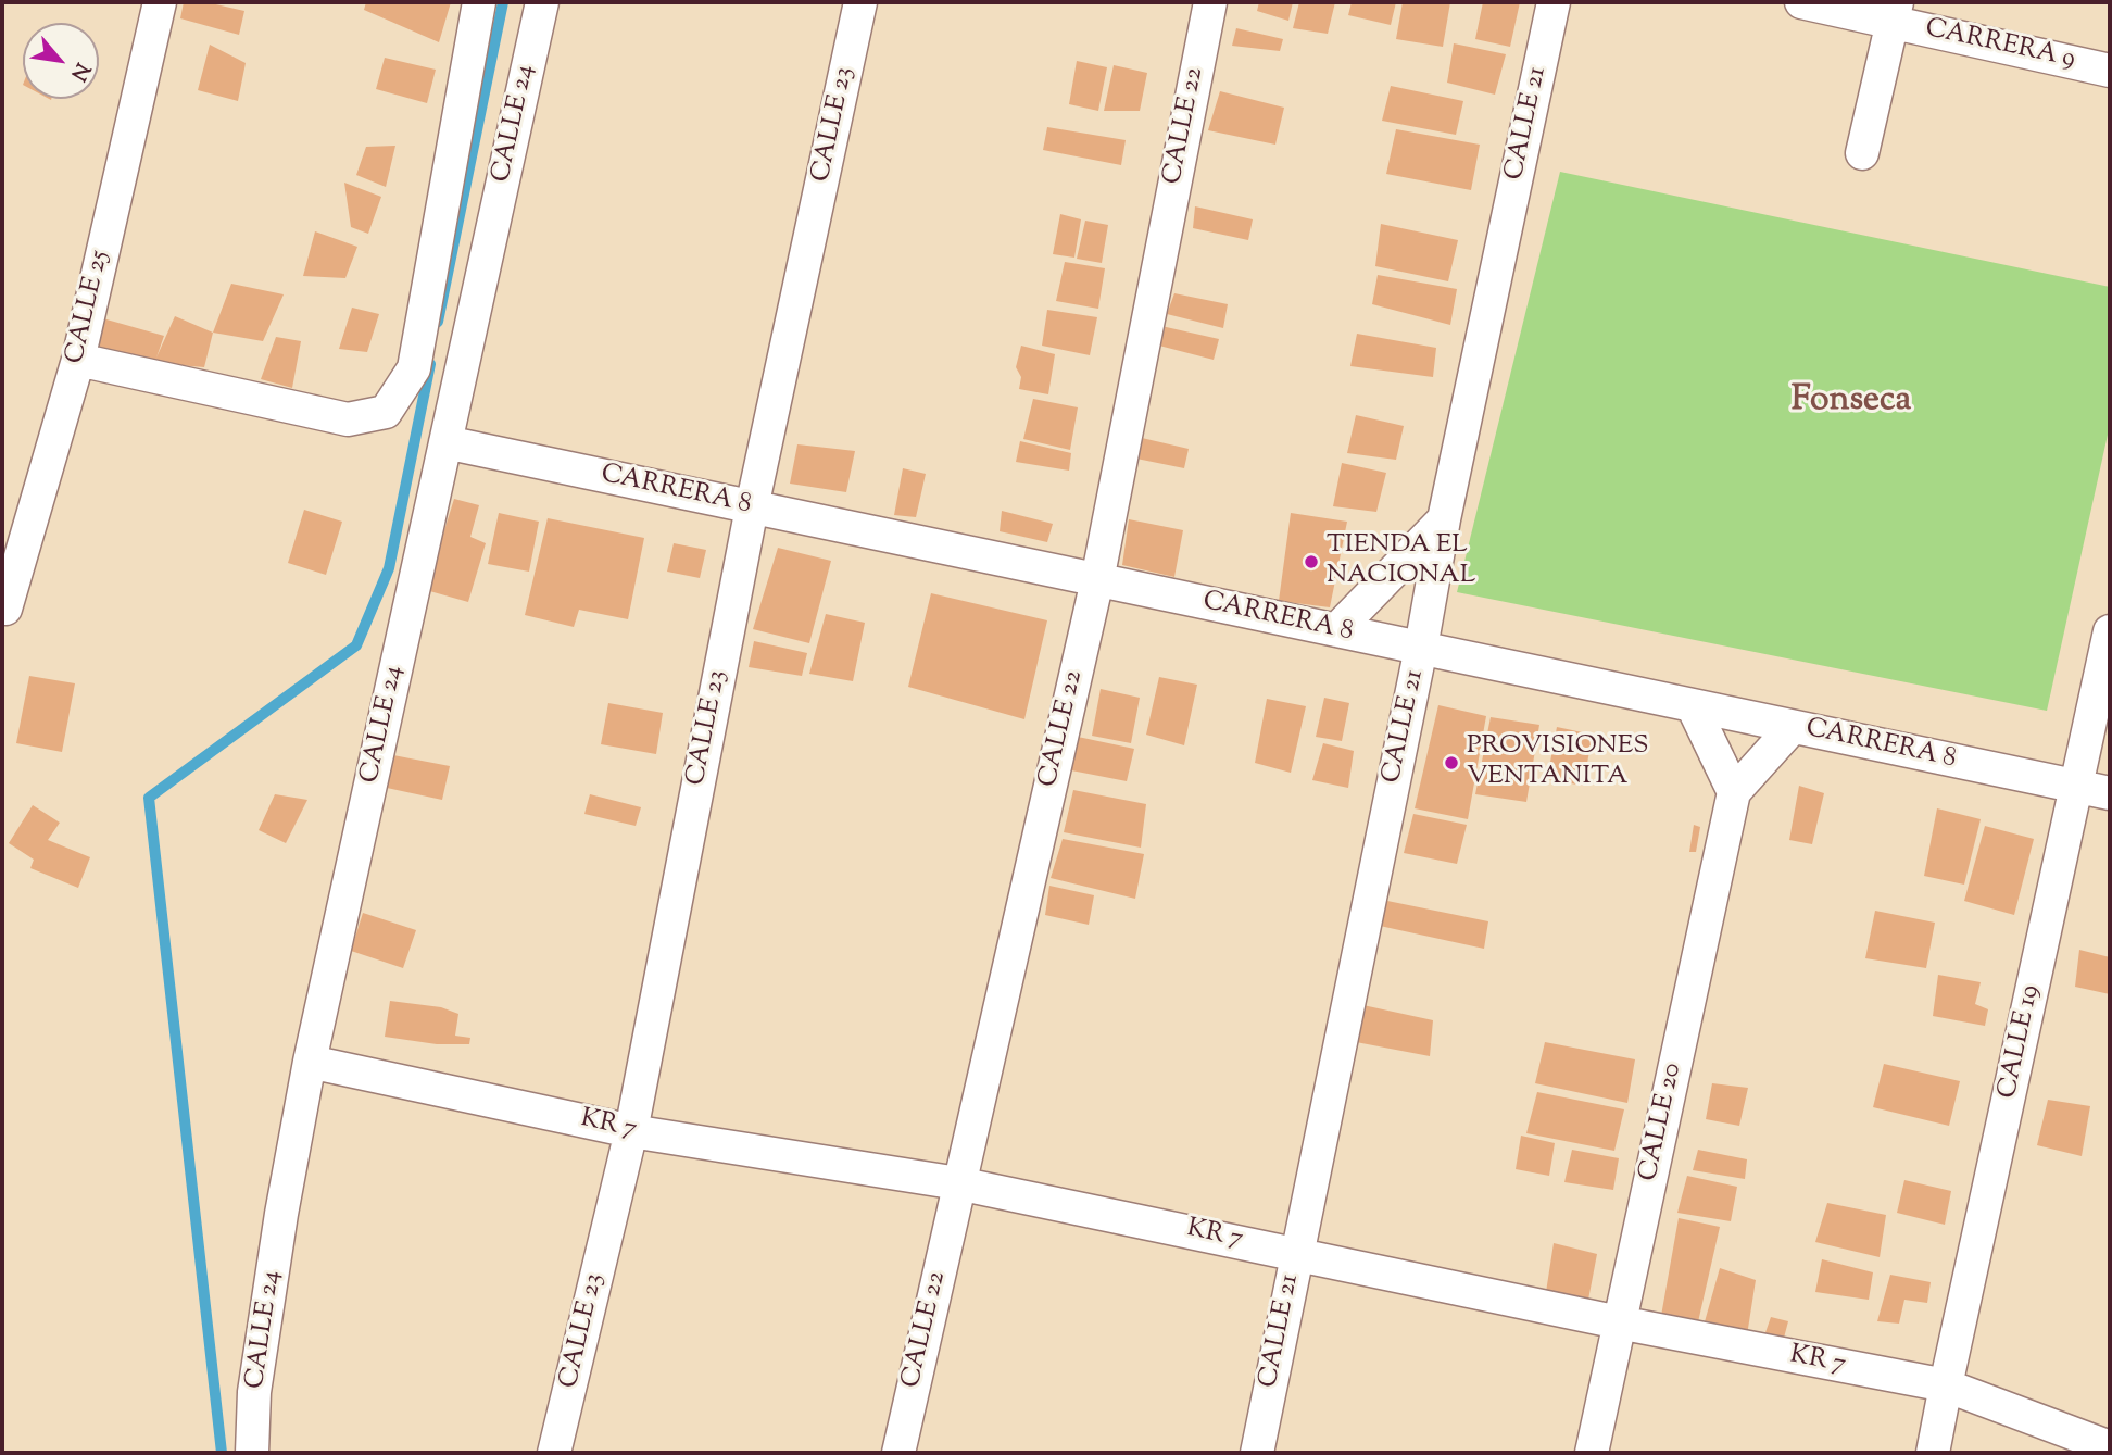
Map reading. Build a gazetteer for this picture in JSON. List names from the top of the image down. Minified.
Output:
{"streets":{"street":["CARRERA 9","CALLE 24","CALLE 21","CALLE 23","CALLE 22","CALLE 25","CARRERA 8","CALLE 19","CALLE 20","KR 7"]},"crossings":[["CALLE 24","CALLE 25"],["CALLE 24","CARRERA 8"],["CALLE 24","KR 7"],["CALLE 21","CARRERA 8"],["CALLE 21","KR 7"],["CALLE 23","CARRERA 8"],["CALLE 23","KR 7"],["CALLE 22","CARRERA 8"],["CALLE 22","KR 7"],["CARRERA 8","CALLE 19"],["CARRERA 8","CALLE 20"],["CALLE 19","KR 7"],["CALLE 20","KR 7"]],"districts":["Fonseca"],"places":["TIENDA EL NACIONAL","PROVISIONES VENTANITA"],"north":"bottom right"}
